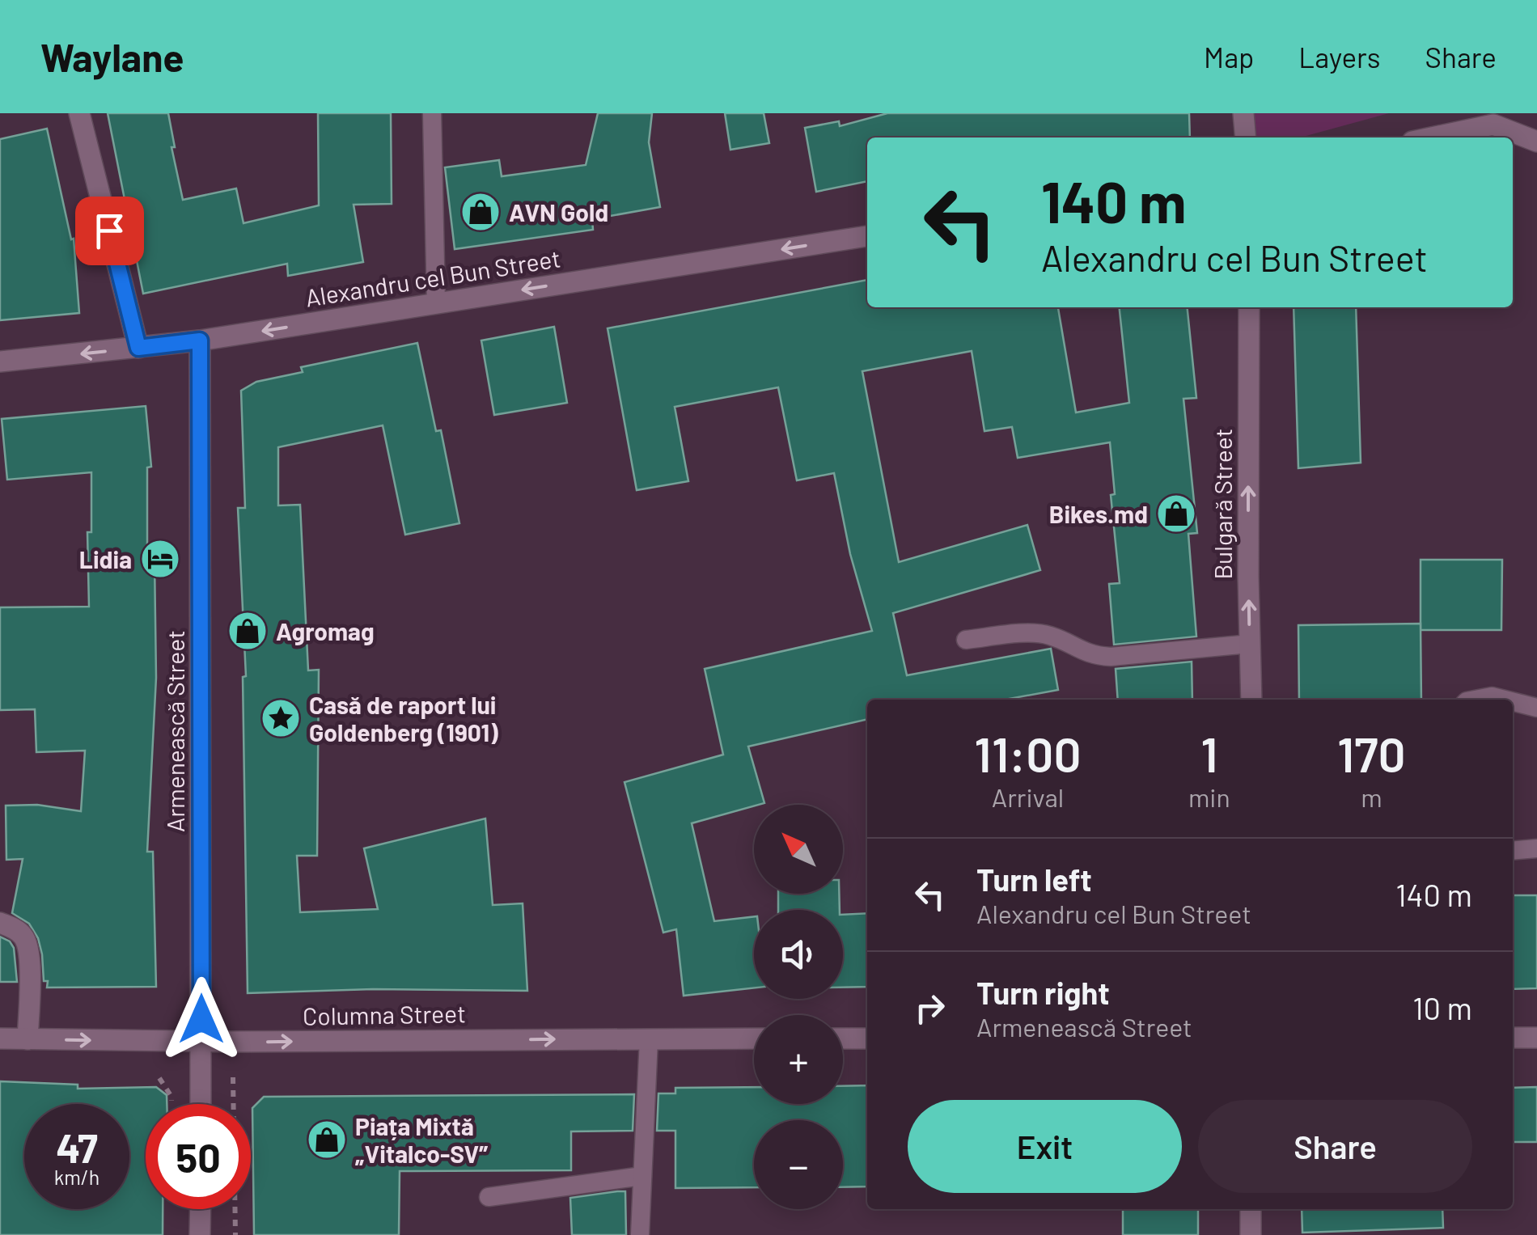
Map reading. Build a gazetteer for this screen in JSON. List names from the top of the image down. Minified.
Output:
{"streets":{"main road":["Alexandru cel Bun Street","Bulgară Street","Armenească Street","Columna Street"]},"crossings":[["Alexandru cel Bun Street","Armenească Street"],["Armenească Street","Columna Street"]],"one_way":["Alexandru cel Bun Street","Bulgară Street","Columna Street"],"places":{"shop":["AVN Gold","Bikes.md","Agromag","Piața Mixtă „Vitalco-SV”"],"hotel":["Lidia"],"place":["Casă de raport lui Goldenberg (1901)"]},"north":"top left","page":{"header":"Waylane","nav":["Map","Layers","Share"],"turn":["140 m","Alexandru cel Bun Street"],"eta":["11:00","Arrival","1","min","170","m"],"map_buttons":["+","−"],"list":[{"name":"Turn left","note":"Alexandru cel Bun Street","value":"140 m"},{"name":"Turn right","note":"Armenească Street","value":"10 m"}],"buttons":["Exit","Share"],"speed":"47 km/h","limit":"50"}}
